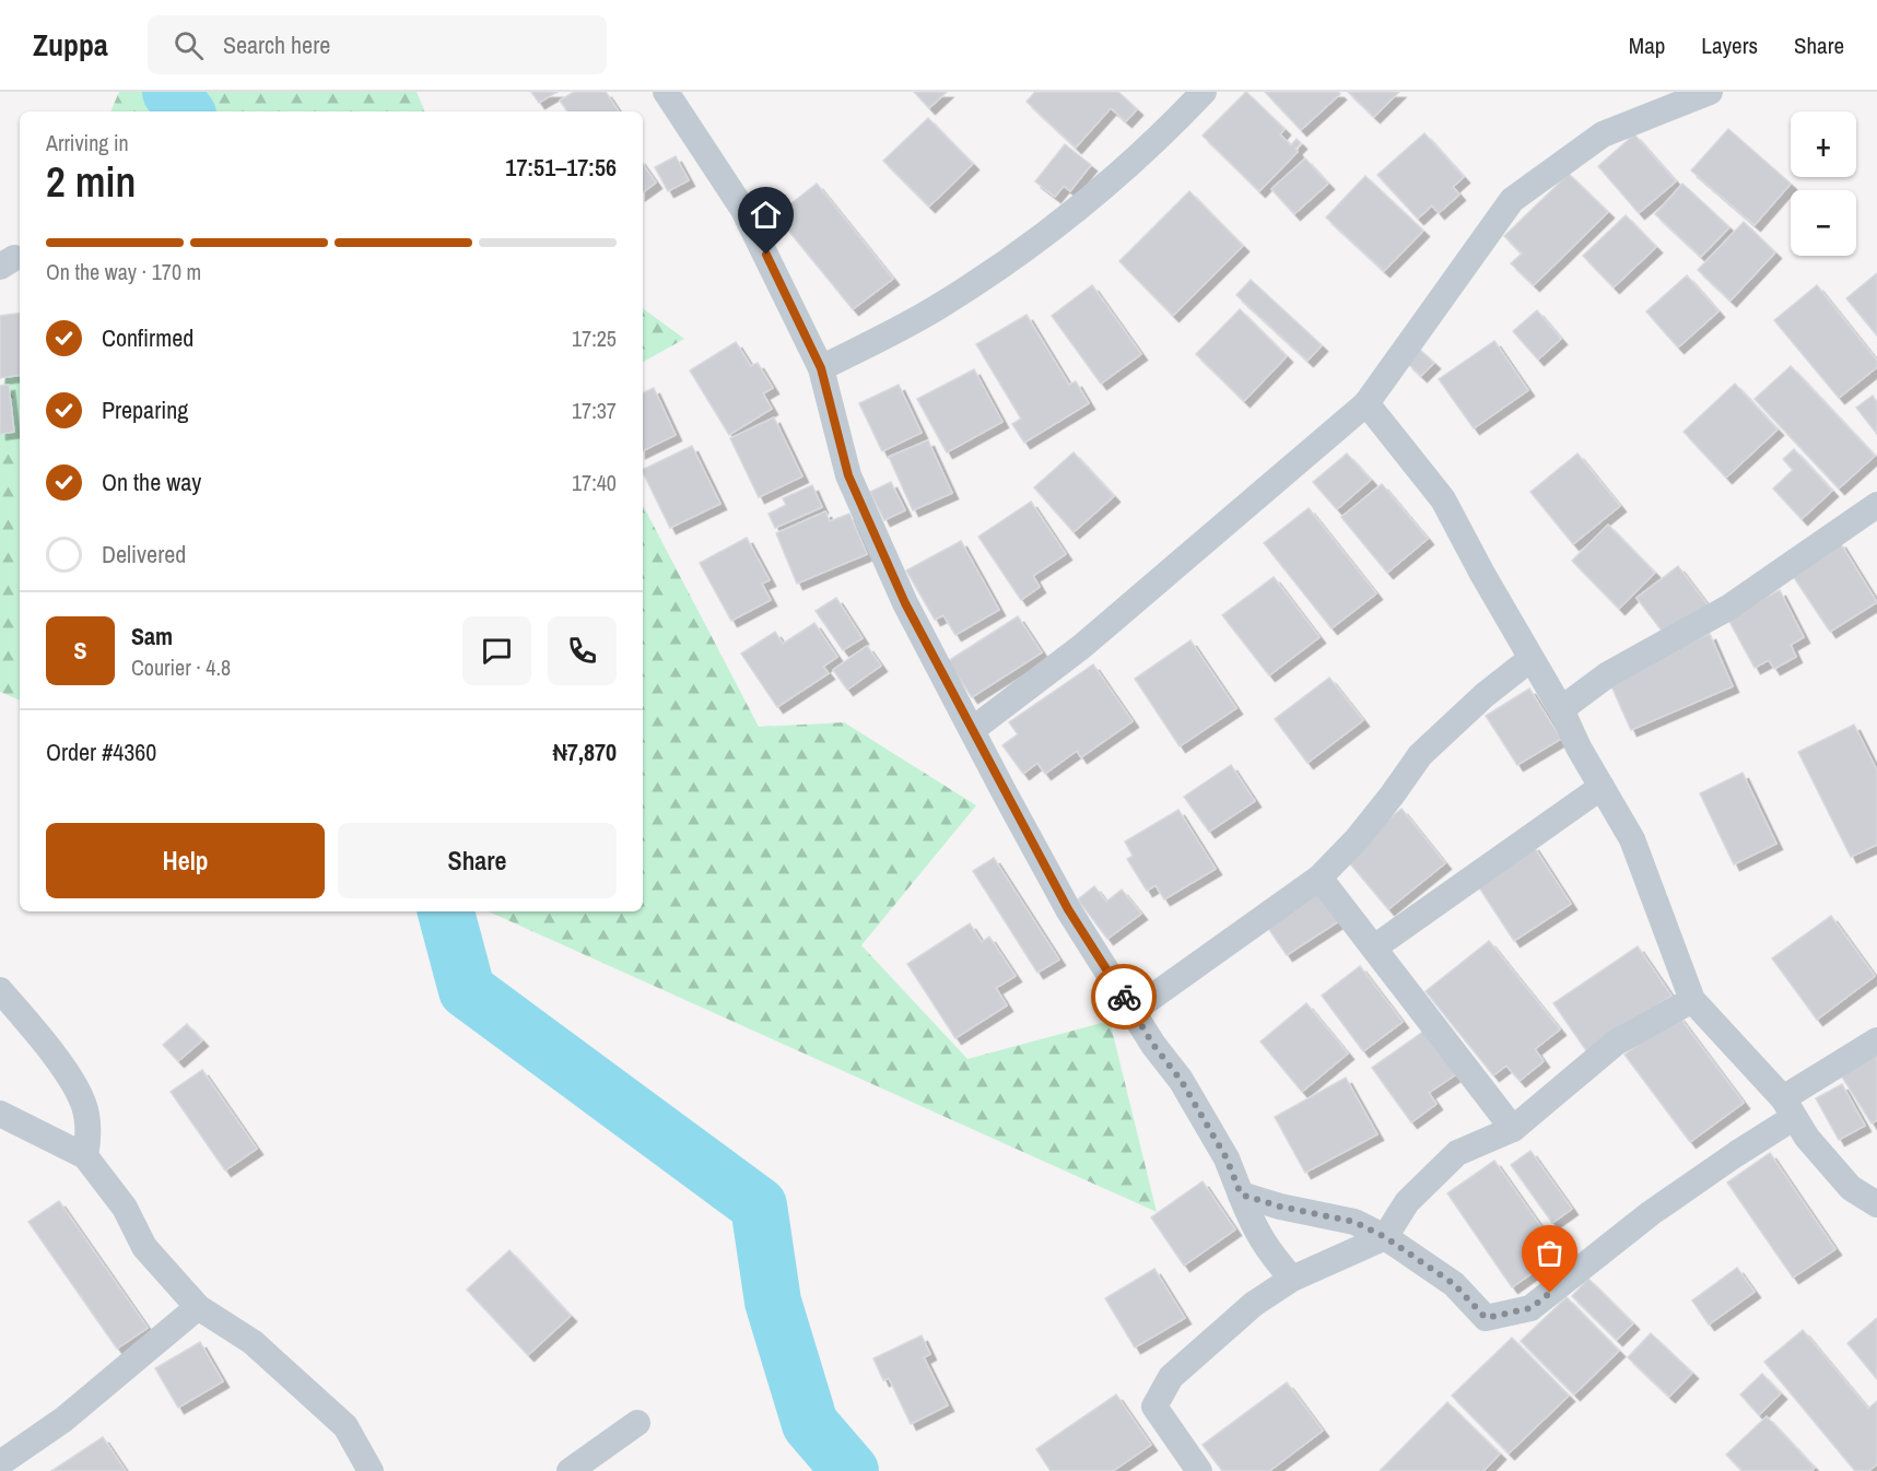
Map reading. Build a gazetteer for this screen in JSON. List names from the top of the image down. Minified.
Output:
{"page":{"header":"Zuppa","search":"Search here","nav":["Map","Layers","Share"],"map_buttons":["+","−"],"heading":["2 min","Arriving in","17:51–17:56"],"panel":["Sam","Courier · 4.8","Order #4360","₦7,870"],"bar":"On the way · 170 m","list":[["Confirmed","17:25"],["Preparing","17:37"],["On the way","17:40"],"Delivered"],"round":"S","buttons":["Help","Share"]}}
